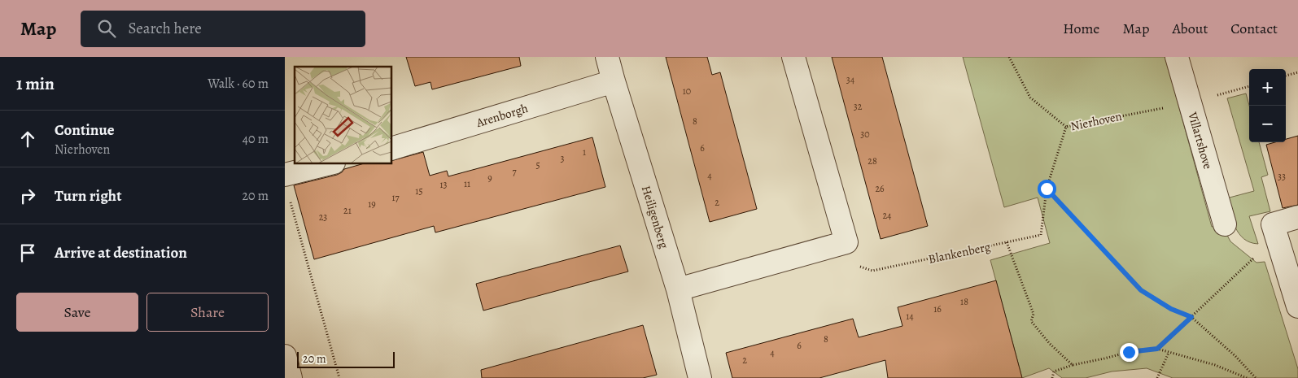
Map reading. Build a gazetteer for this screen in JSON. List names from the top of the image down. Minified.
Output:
{"streets":{"street":["Arenborgh","Villartshove","Heiligenberg"],"path":["Nierhoven","Blankenberg"]},"crossings":[["Arenborgh","Heiligenberg"],["Nierhoven","Villartshove"],["Nierhoven","Blankenberg"]],"house_numbers":["34","10","32","8","30","6","1","3","28","5","7","4","33","9","11","13","26","15","17","2","19","21","24","23","18","16","14","8","6","4","2"],"scale_bar":"20 m","page":{"header":"Map","search":"Search here","nav":["Home","Map","About","Contact"],"heading":["1 min","Walk · 60 m"],"map_buttons":["+","−"],"list":[["Continue","Nierhoven","40 m"],["Turn right","20 m"],"Arrive at destination"],"buttons":["Save","Share"],"scale":"20 m"}}
